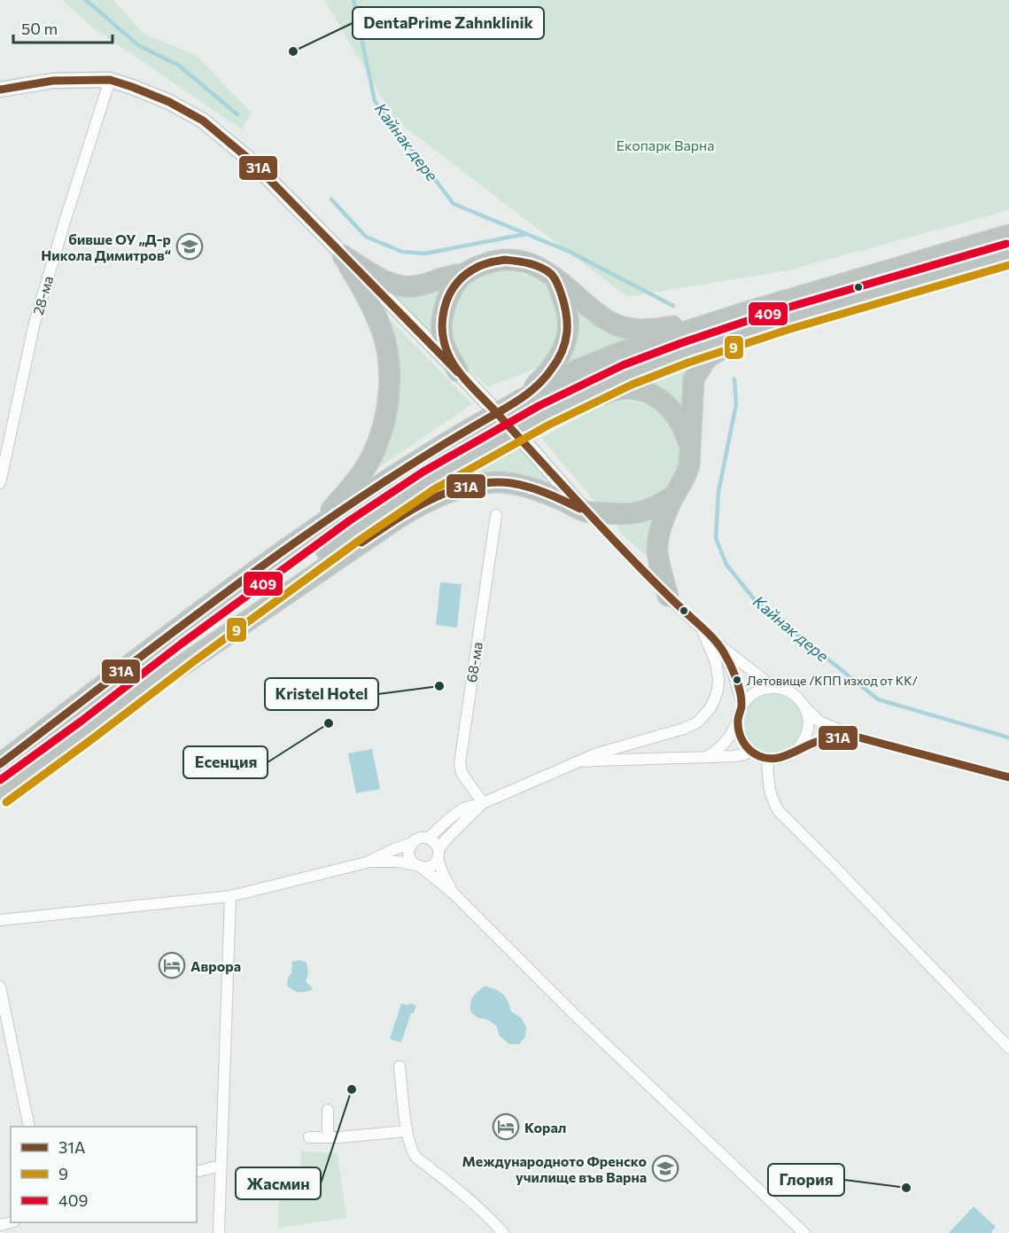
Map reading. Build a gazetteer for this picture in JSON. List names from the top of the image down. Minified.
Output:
{"streets":{"street":["28-ма","68-ма"]},"water":["Кайнак дере"],"parks":["Екопарк Варна"],"places":{"other":["DentaPrime Zahnklinik","Летовище /КПП изход от КК/","Kristel Hotel","Есенция","Жасмин","Глория"],"school or university":["бивше ОУ „Д-р Никола Димитров“","Международното Френско училище във Варна"],"hotel":["Аврора","Корал"]},"lines":["transit line 31А","transit line 409","transit line 9"],"legend":["31А","9","409"],"scale_bar":"50 m"}
